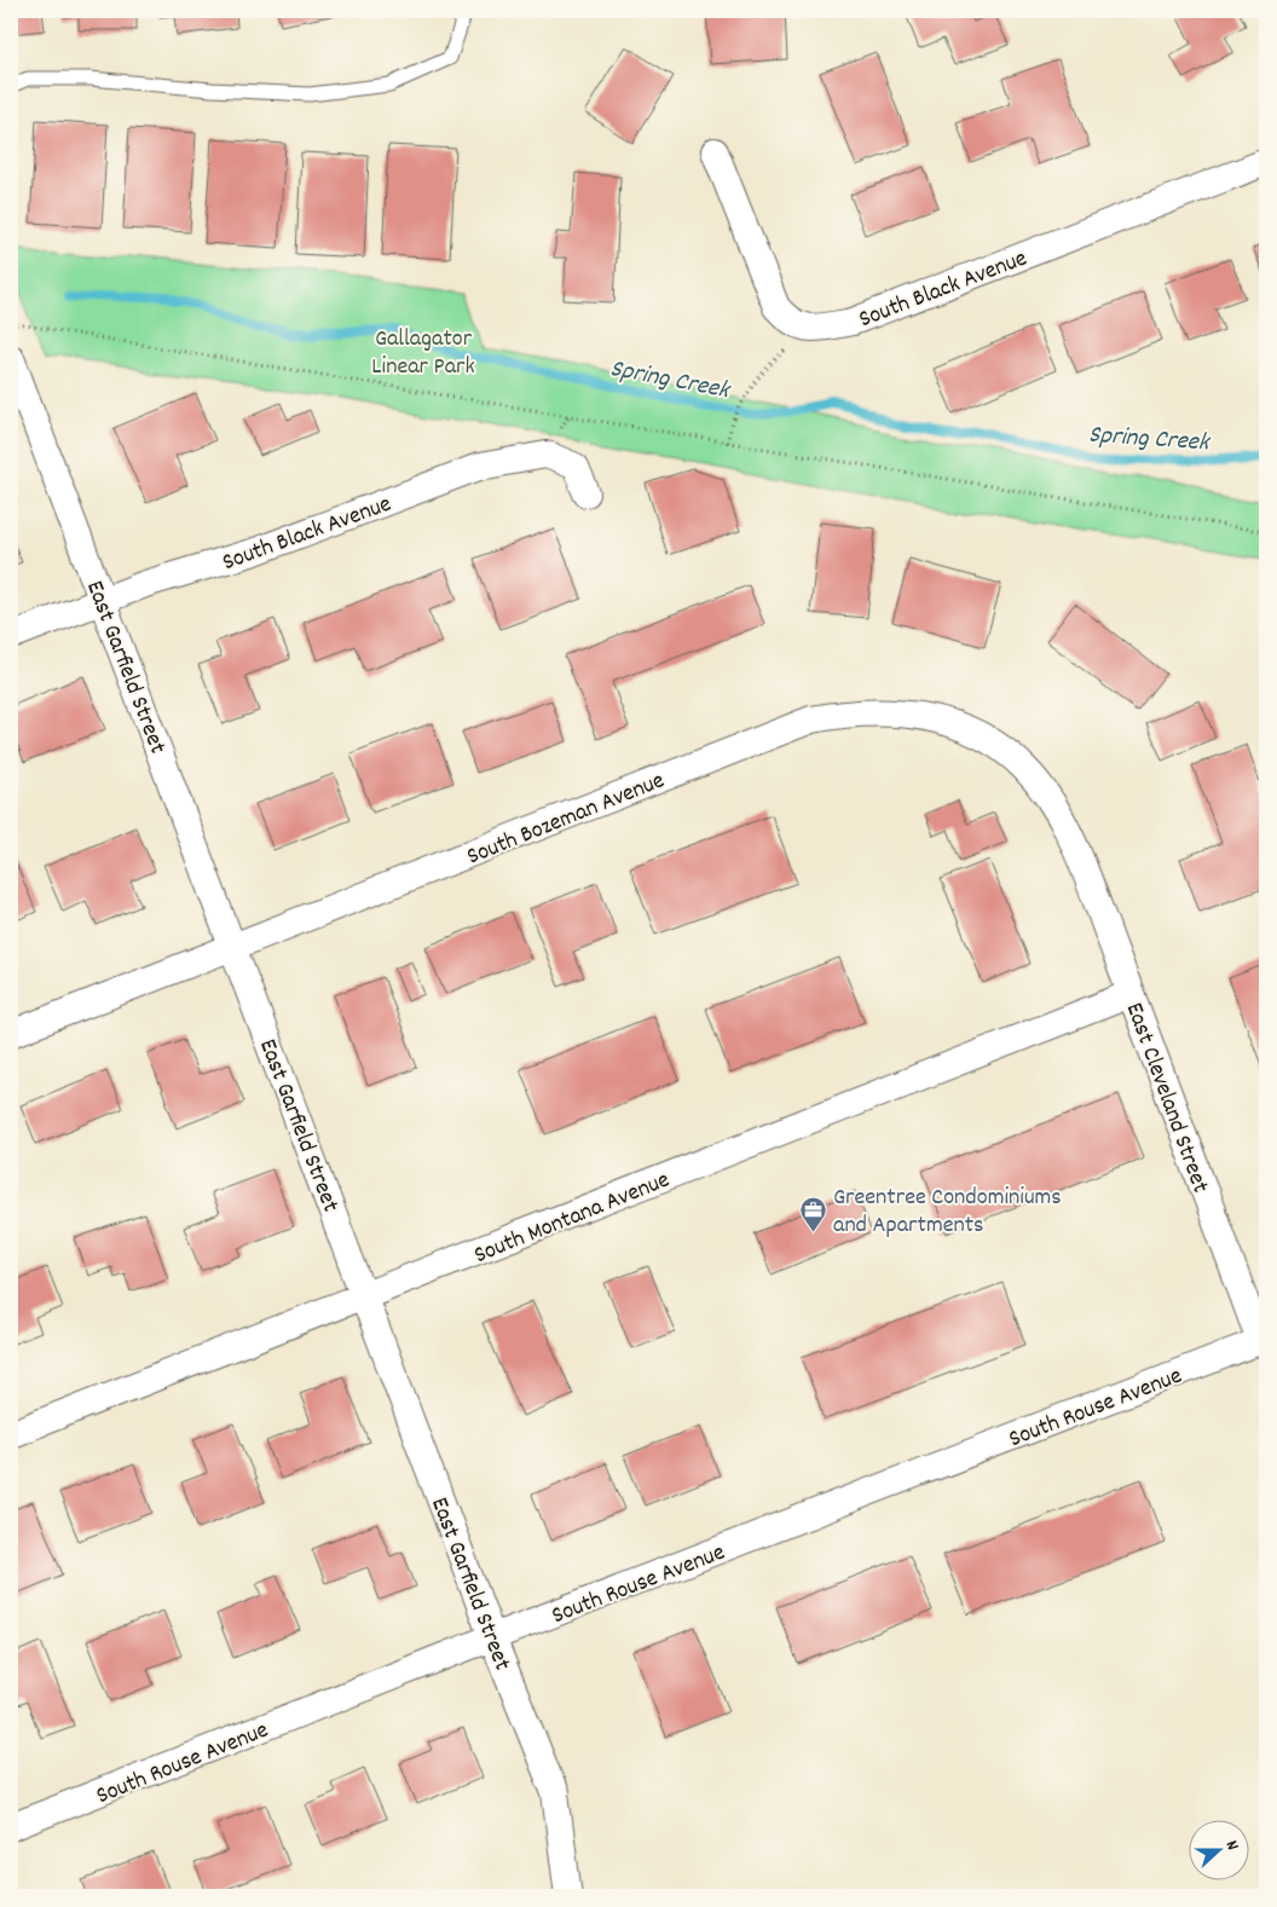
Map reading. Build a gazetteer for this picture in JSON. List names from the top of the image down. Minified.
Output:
{"streets":{"street":["South Black Avenue","East Garfield Street","South Bozeman Avenue","East Cleveland Street","South Montana Avenue","South Rouse Avenue"]},"crossings":[["South Black Avenue","East Garfield Street"],["East Garfield Street","South Bozeman Avenue"],["East Garfield Street","South Montana Avenue"],["East Garfield Street","South Rouse Avenue"],["South Bozeman Avenue","East Cleveland Street"],["East Cleveland Street","South Montana Avenue"],["East Cleveland Street","South Rouse Avenue"]],"water":["Spring Creek"],"parks":["Gallagator Linear Park"],"places":{"office":["Greentree Condominiums and Apartments"]},"north":"right"}
